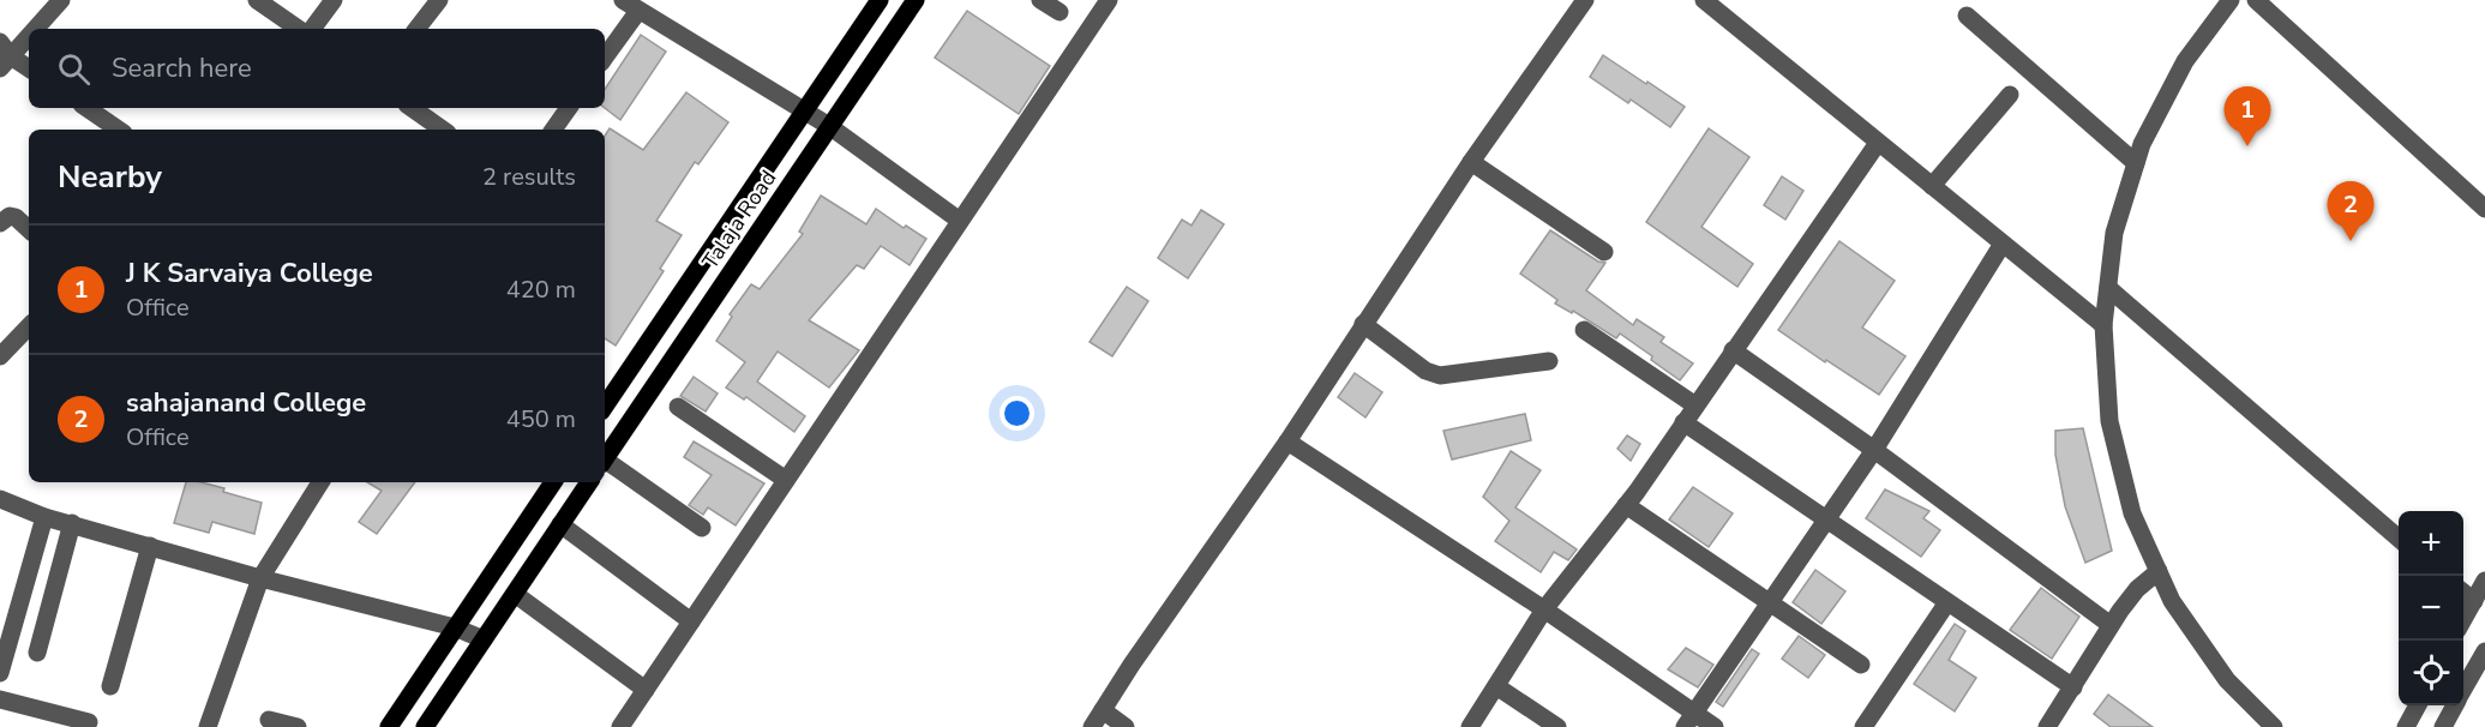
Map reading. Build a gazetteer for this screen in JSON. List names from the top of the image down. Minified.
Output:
{"streets":{"main road":["Talaja Road"]},"page":{"search":"Search here","pins":["1","2"],"heading":["Nearby","2 results"],"list":[{"mark":"1","name":"J K Sarvaiya College","note":"Office","value":"420 m"},{"mark":"2","name":"sahajanand College","note":"Office","value":"450 m"}],"map_buttons":["+","−"]}}
